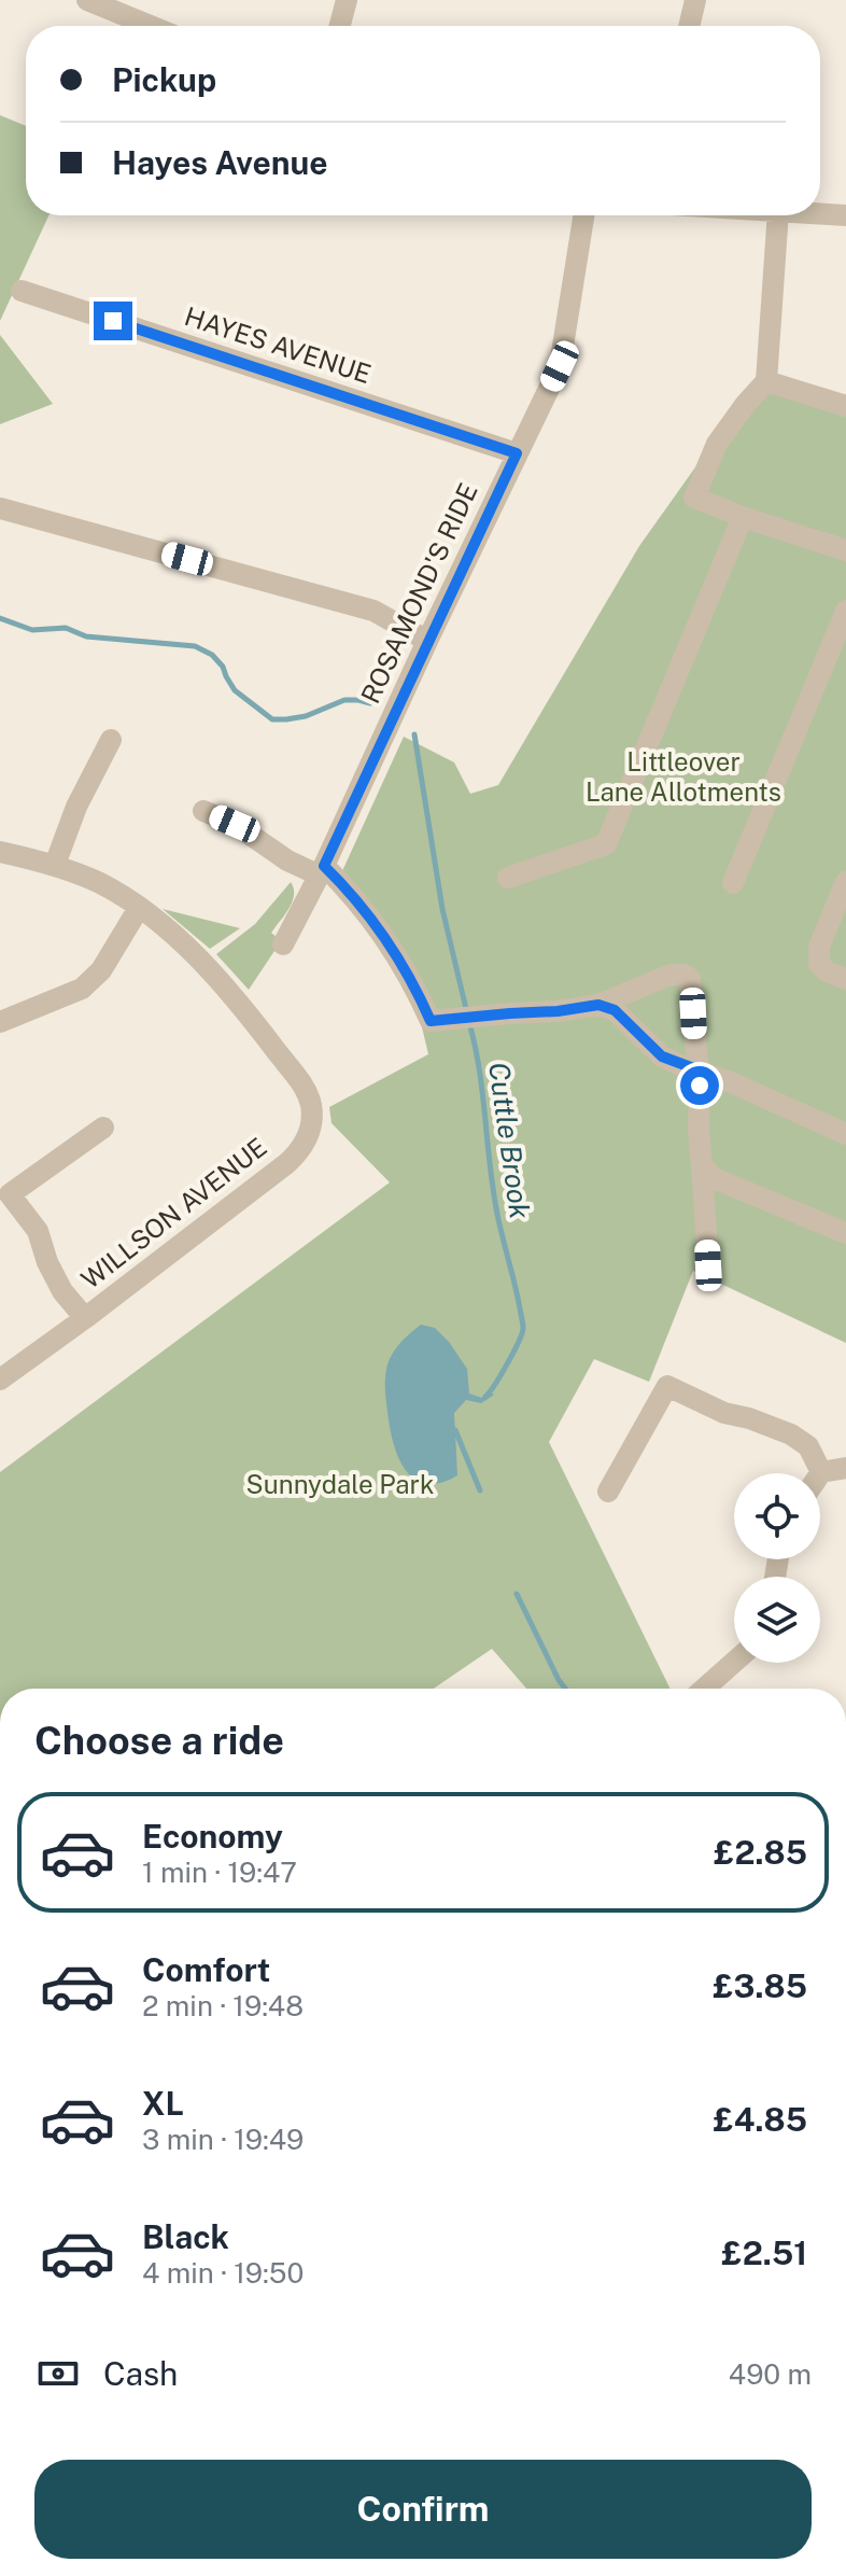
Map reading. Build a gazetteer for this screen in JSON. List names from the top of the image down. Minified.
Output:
{"streets":{"street":["HAYES AVENUE","ROSAMOND'S RIDE","WILLSON AVENUE"]},"crossings":[["HAYES AVENUE","ROSAMOND'S RIDE"]],"water":["Cuttle Brook"],"parks":["Littleover Lane Allotments","Sunnydale Park"],"page":{"banner":["Pickup","Hayes Avenue"],"heading":"Choose a ride","list":[{"name":"Economy","note":"1 min · 19:47","value":"£2.85"},{"name":"Comfort","note":"2 min · 19:48","value":"£3.85"},{"name":"XL","note":"3 min · 19:49","value":"£4.85"},{"name":"Black","note":"4 min · 19:50","value":"£2.51"}],"pay":["Cash","490 m"],"buttons":"Confirm"}}
